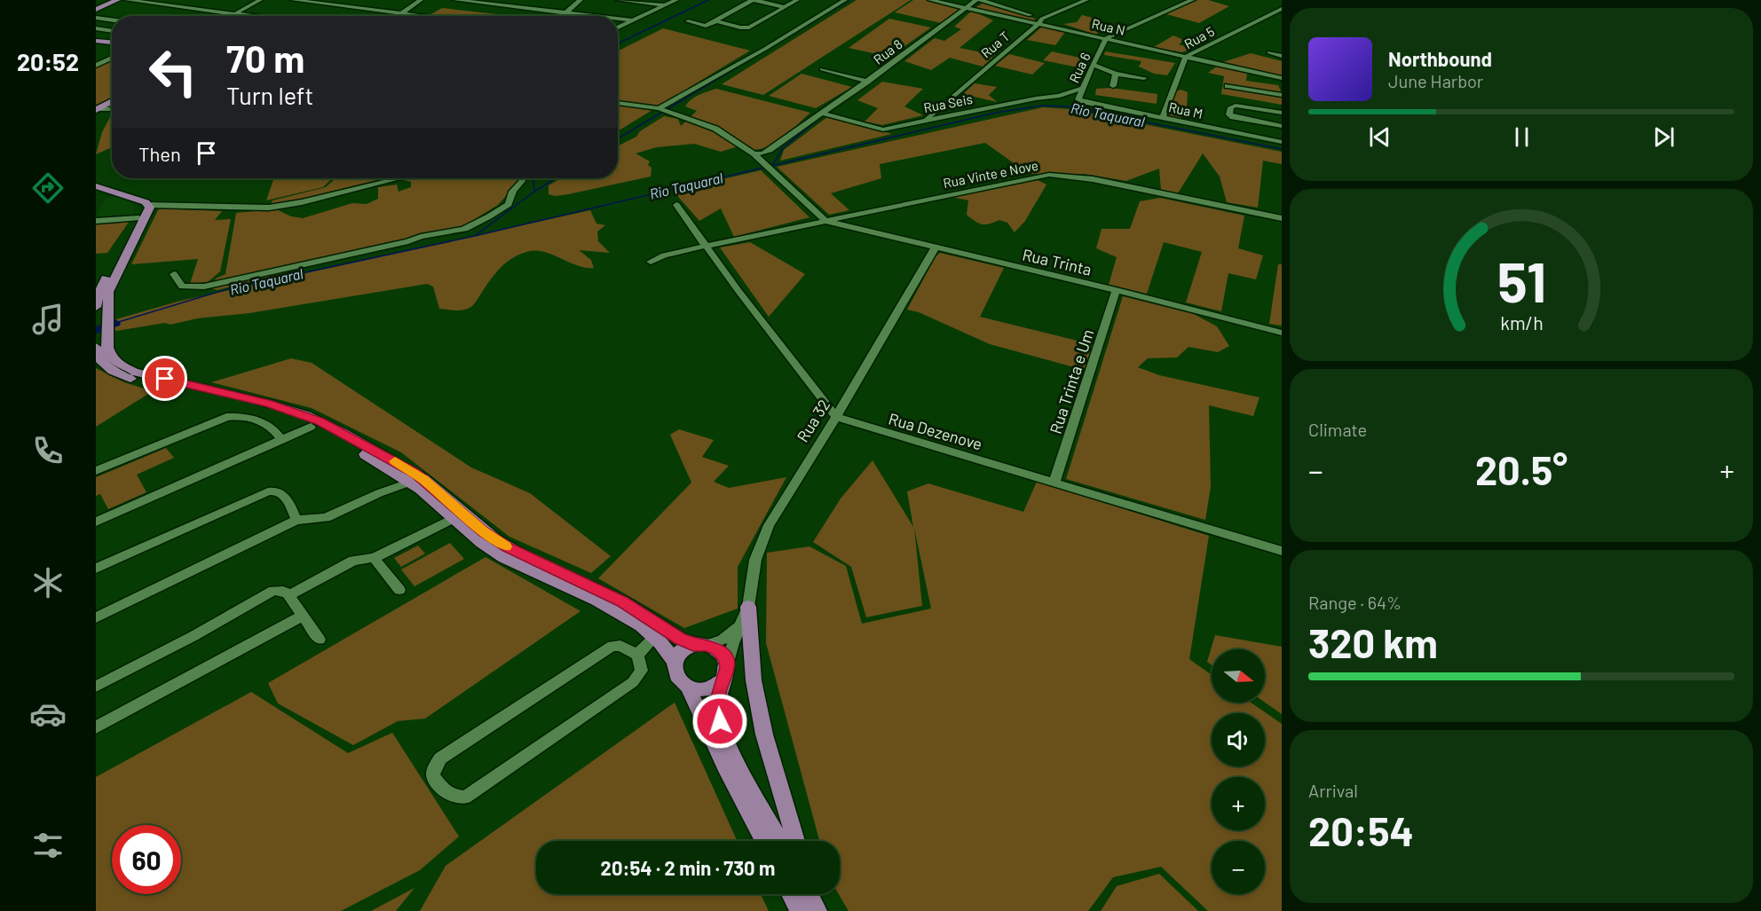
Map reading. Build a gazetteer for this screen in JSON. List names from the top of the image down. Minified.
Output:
{"streets":{"street":["Rua N","Rua 5","Rua T","Rua 8","Rua 6","Rua Seis","Rua M","Rua Vinte e Nove","Rua Trinta","Rua Trinta e Um","Rua 32","Rua Dezenove"]},"crossings":[["Rua N","Rua 5"],["Rua N","Rua T"],["Rua N","Rua 8"],["Rua N","Rua 6"],["Rua 5","Rua M"],["Rua T","Rua Seis"],["Rua 8","Rua Seis"],["Rua 6","Rua Seis"],["Rua 6","Rua M"],["Rua Vinte e Nove","Rua Trinta"],["Rua Trinta","Rua Trinta e Um"],["Rua Trinta","Rua 32"],["Rua Trinta e Um","Rua Dezenove"],["Rua 32","Rua Dezenove"]],"water":["Rio Taquaral"],"north":"right","page":{"tabs":"20:52","turn":["70 m","Turn left"],"song":["Northbound","June Harbor"],"then":"Then","tile":["Climate",["Range · 64%","320 km"],["Arrival","20:54"]],"heat":["−","20.5°","+"],"map_buttons":["+","−"],"limit":"60","trip":"20:54 · 2 min · 730 m","gauge":["51","km/h"]}}
